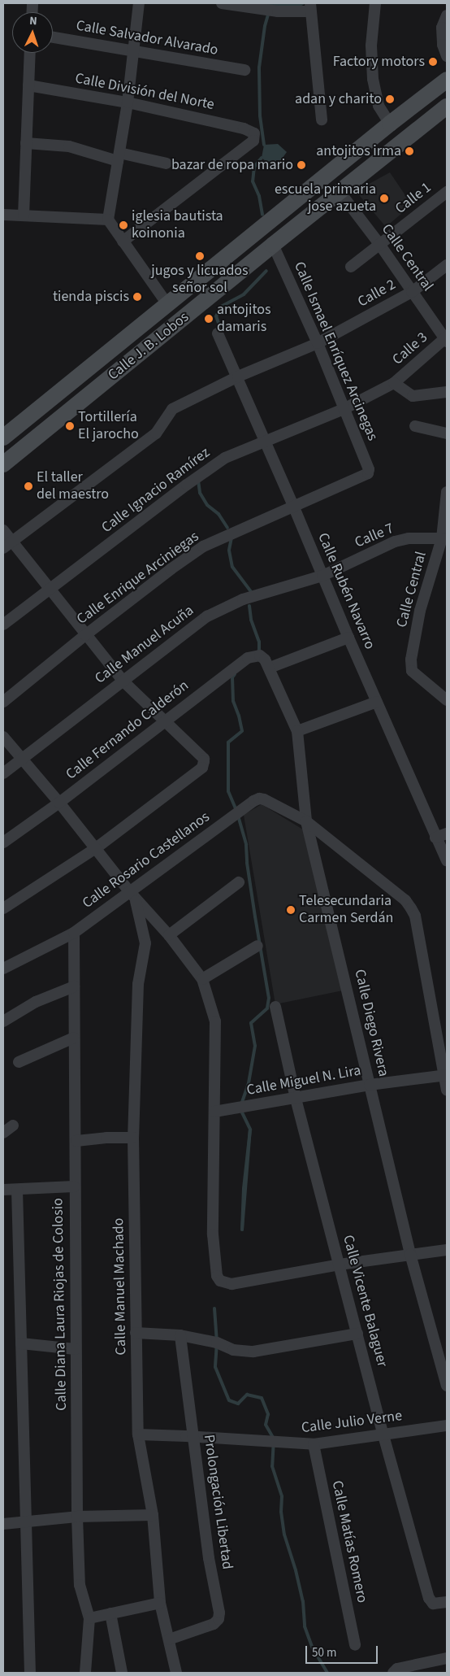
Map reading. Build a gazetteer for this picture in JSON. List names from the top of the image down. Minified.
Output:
{"streets":{"main road":["Calle J. B. Lobos"],"street":["Calle Salvador Alvarado","Calle División del Norte","Calle 1","Calle Central","Calle 2","Calle 3","Calle Ismael Enríquez Arcinegas","Calle Ignacio Ramírez","Calle 7","Calle Enrique Arciniegas","Calle Rubén Navarro","Calle Manuel Acuña","Calle Fernando Calderón","Calle Rosario Castellanos","Calle Diego Rivera","Calle Miguel N. Lira","Calle Manuel Machado","Calle Vicente Balaguer","Calle Diana Laura Riojas de Colosio","Calle Julio Verne","Prolongación Libertad","Calle Matías Romero"]},"crossings":[["Calle 1","Calle Central"],["Calle Central","Calle 2"],["Calle Central","Calle J. B. Lobos"],["Calle Central","Calle 3"],["Calle Central","Calle 7"],["Calle 2","Calle Ismael Enríquez Arcinegas"],["Calle 2","Calle Rubén Navarro"],["Calle J. B. Lobos","Calle Ismael Enríquez Arcinegas"],["Calle 3","Calle Ismael Enríquez Arcinegas"],["Calle 3","Calle Ignacio Ramírez"],["Calle Ismael Enríquez Arcinegas","Calle Ignacio Ramírez"],["Calle Ismael Enríquez Arcinegas","Calle Enrique Arciniegas"],["Calle Ignacio Ramírez","Calle Rubén Navarro"],["Calle 7","Calle Rubén Navarro"],["Calle 7","Calle Manuel Acuña"],["Calle Enrique Arciniegas","Calle Rubén Navarro"],["Calle Rubén Navarro","Calle Manuel Acuña"],["Calle Manuel Acuña","Calle Manuel Machado"],["Calle Fernando Calderón","Calle Diego Rivera"],["Calle Fernando Calderón","Calle Manuel Machado"],["Calle Rosario Castellanos","Calle Diego Rivera"],["Calle Rosario Castellanos","Calle Manuel Machado"],["Calle Rosario Castellanos","Calle Diana Laura Riojas de Colosio"],["Calle Diego Rivera","Calle Miguel N. Lira"],["Calle Miguel N. Lira","Calle Manuel Machado"],["Calle Miguel N. Lira","Calle Vicente Balaguer"],["Calle Manuel Machado","Calle Vicente Balaguer"],["Calle Manuel Machado","Calle Julio Verne"],["Calle Manuel Machado","Prolongación Libertad"],["Calle Vicente Balaguer","Calle Julio Verne"],["Calle Julio Verne","Prolongación Libertad"],["Calle Julio Verne","Calle Matías Romero"]],"places":["Factory motors","adan y charito","antojitos irma","bazar de ropa mario","escuela primaria jose azueta","iglesia bautista koinonia","jugos y licuados señor sol","tienda piscis","antojitos damaris","Tortillería El jarocho","El taller del maestro","Telesecundaria Carmen Serdán"],"scale_bar":"50 m","north":"top"}
